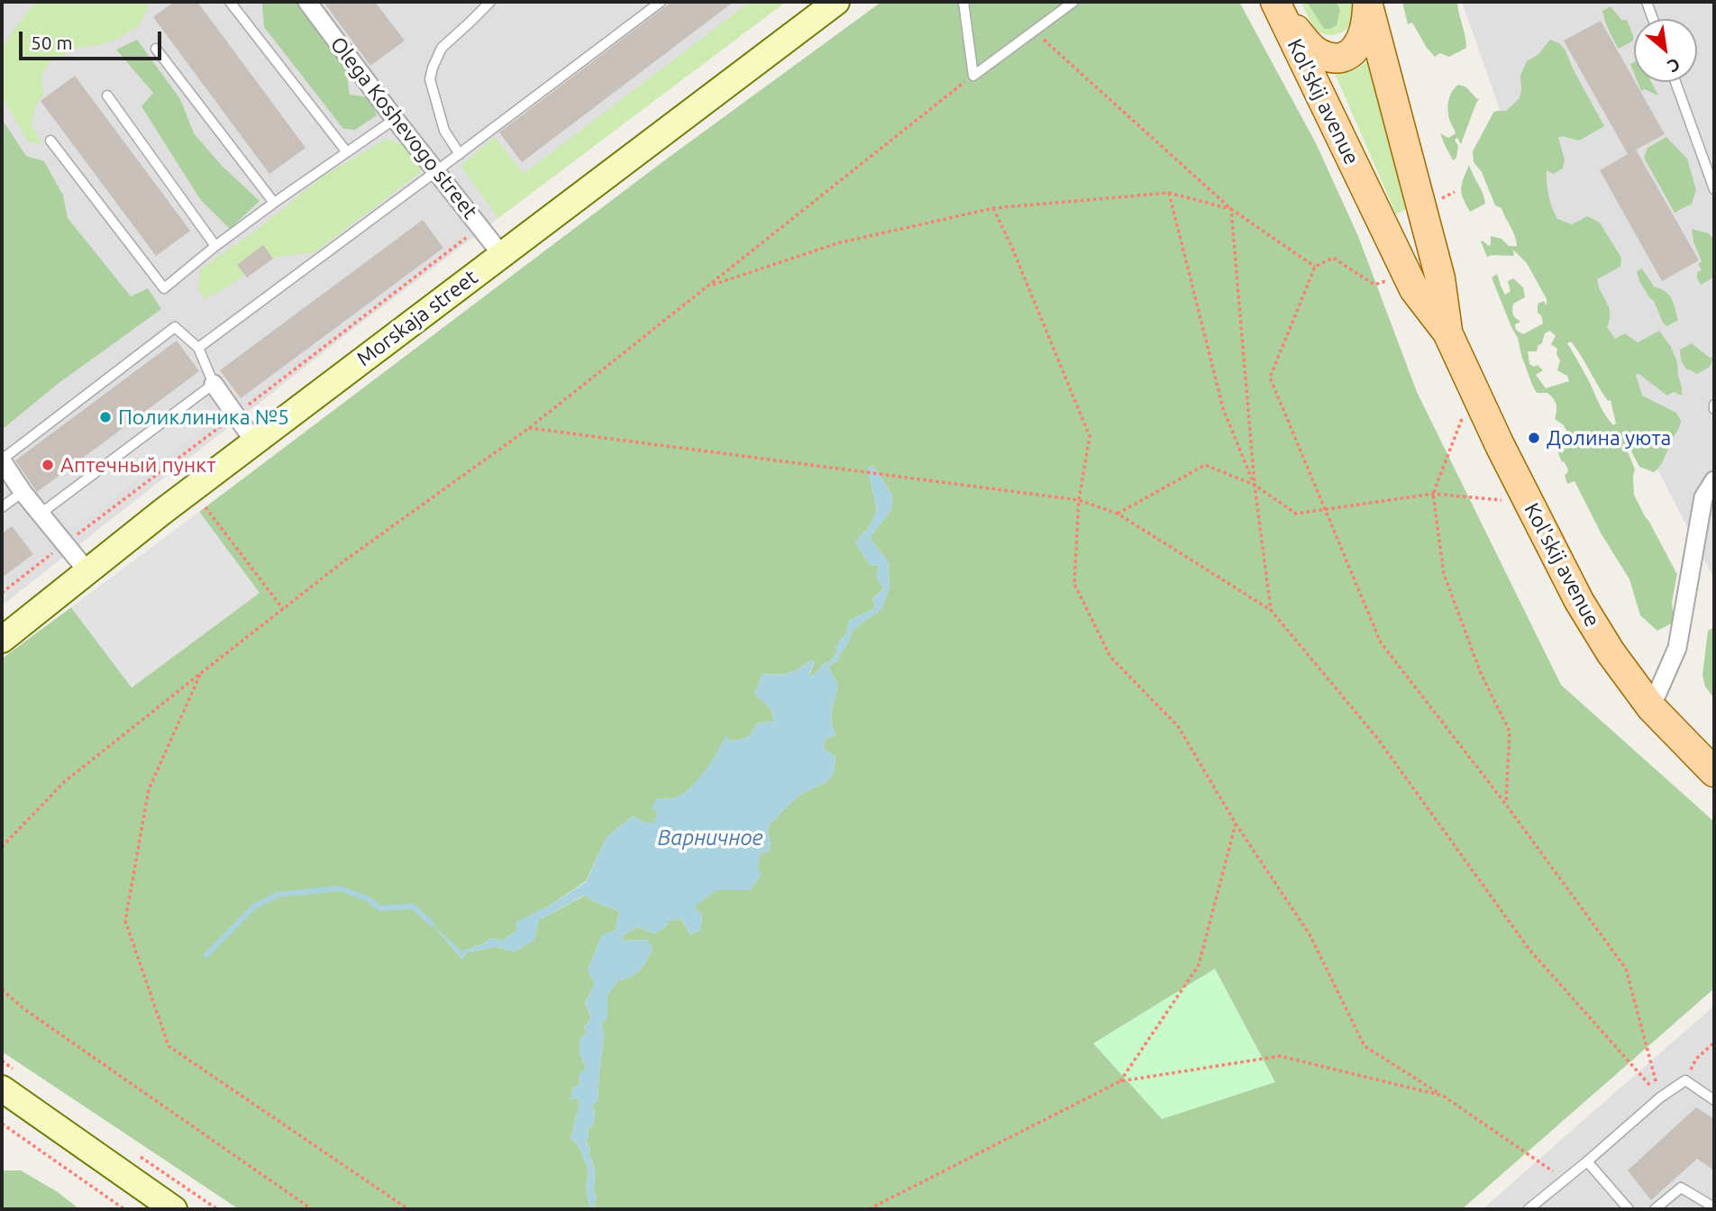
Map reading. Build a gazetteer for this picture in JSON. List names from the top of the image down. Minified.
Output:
{"streets":{"main road":["Kol'skij avenue"],"street":["Olega Koshevogo street","Morskaja street"]},"crossings":[["Olega Koshevogo street","Morskaja street"]],"water":["Варничное"],"places":["Поликлиника №5","Долина уюта","Аптечный пункт"],"scale_bar":"50 m","north":"bottom right"}
